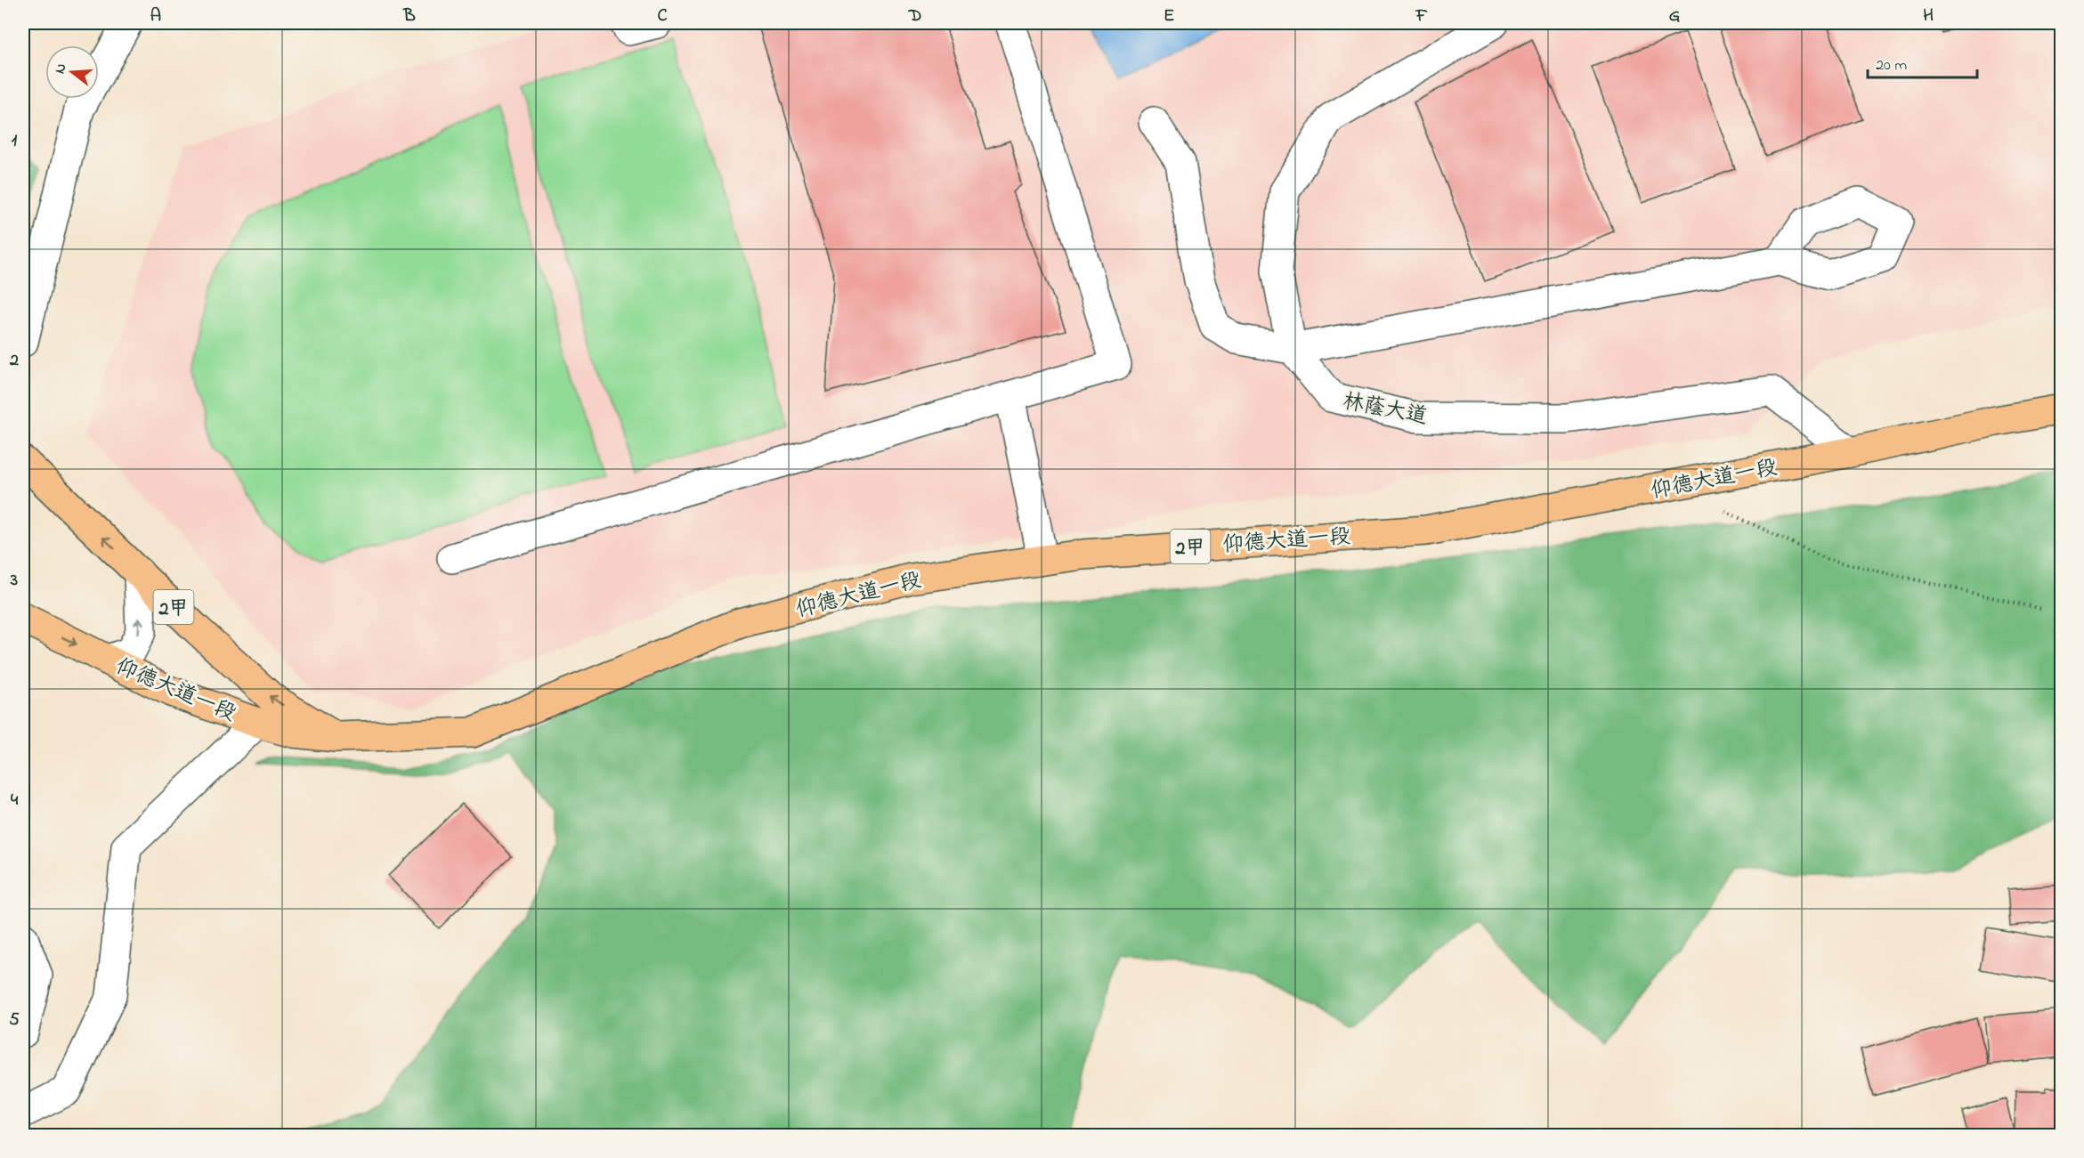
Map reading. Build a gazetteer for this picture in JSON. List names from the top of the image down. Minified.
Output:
{"streets":{"main road":["仰德大道一段","2甲"],"lane":["林蔭大道"]},"crossings":[["林蔭大道","仰德大道一段"]],"scale_bar":"20 m","north":"left","grid":{"columns":["A","B","C","D","E","F","G","H"],"rows":["1","2","3","4","5"]}}
